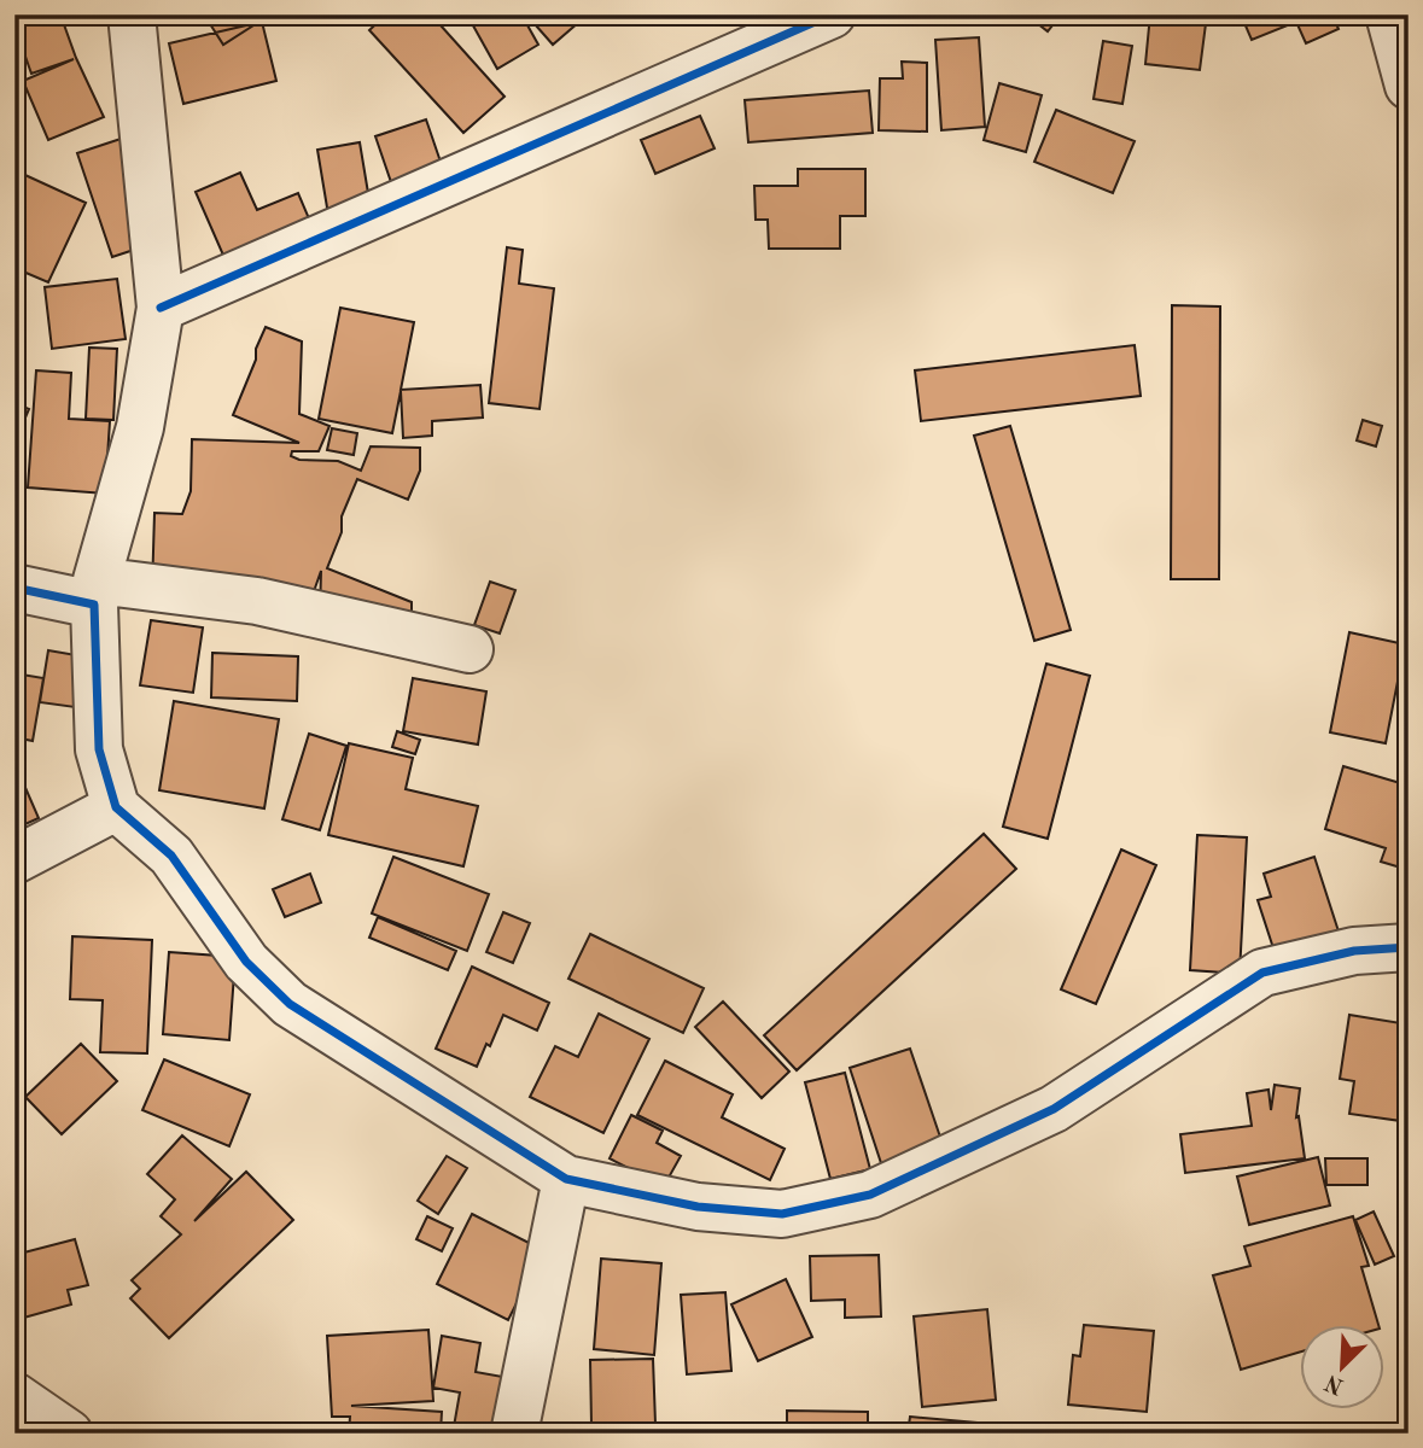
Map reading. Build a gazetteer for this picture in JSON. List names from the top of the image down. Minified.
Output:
{"north":"bottom left"}
